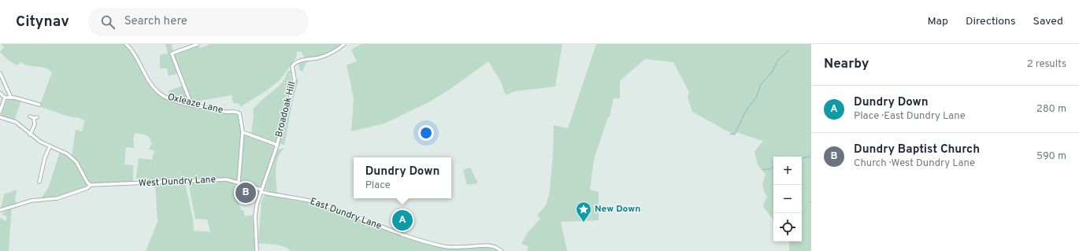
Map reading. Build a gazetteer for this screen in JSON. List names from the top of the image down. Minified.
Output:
{"streets":{"street":["Oxleaze Lane","Broadoak Hill","West Dundry Lane","East Dundry Lane"]},"crossings":[["Oxleaze Lane","West Dundry Lane"],["Broadoak Hill","West Dundry Lane"],["Broadoak Hill","East Dundry Lane"],["West Dundry Lane","East Dundry Lane"]],"places":{"place":["New Down"]},"page":{"header":"Citynav","search":"Search here","nav":["Map","Directions","Saved"],"heading":["Nearby","2 results"],"list":[{"mark":"A","name":"Dundry Down","note":"Place · East Dundry Lane","value":"280 m"},{"mark":"B","name":"Dundry Baptist Church","note":"Church · West Dundry Lane","value":"590 m"}],"map_buttons":["+","−"],"popup":["Dundry Down","Place"],"pins":["B","A"]}}
